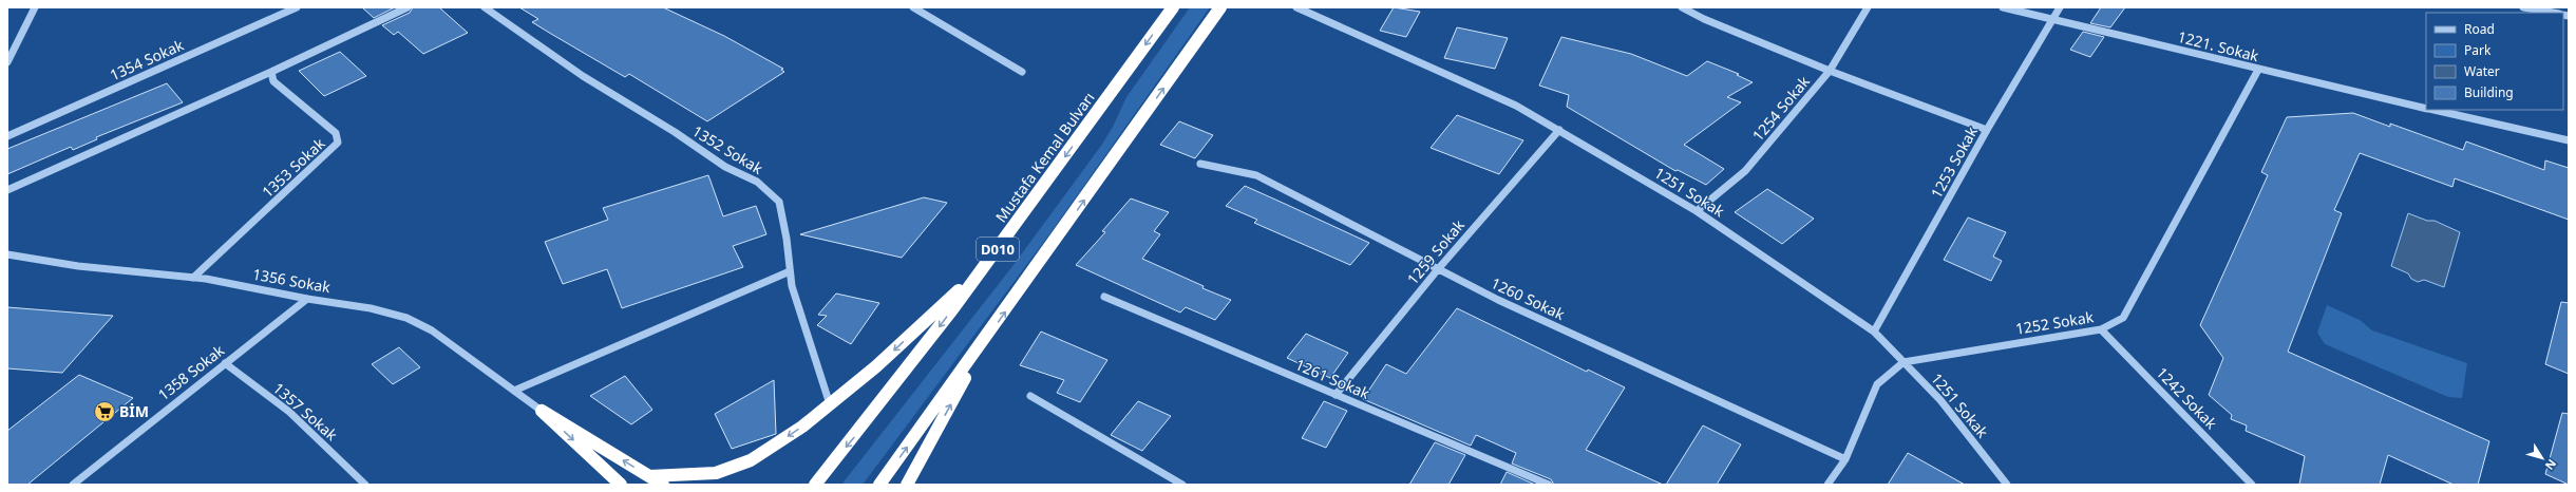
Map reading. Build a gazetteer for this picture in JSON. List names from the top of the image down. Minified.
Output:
{"streets":{"highway":["Mustafa Kemal Bulvarı","D010"],"street":["1221. Sokak","1354 Sokak","1254 Sokak","1352 Sokak","1253 Sokak","1353 Sokak","1251 Sokak","1259 Sokak","1356 Sokak","1260 Sokak","1252 Sokak","1358 Sokak","1261 Sokak","1242 Sokak","1357 Sokak"]},"crossings":[["1221. Sokak","1253 Sokak"],["1221. Sokak","1252 Sokak"],["1254 Sokak","1251 Sokak"],["1253 Sokak","1251 Sokak"],["1353 Sokak","1356 Sokak"],["1251 Sokak","1259 Sokak"],["1251 Sokak","1252 Sokak"],["1259 Sokak","1260 Sokak"],["1259 Sokak","1261 Sokak"],["1356 Sokak","1358 Sokak"],["1252 Sokak","1242 Sokak"],["1358 Sokak","1357 Sokak"]],"places":{"supermarket":["BİM"]},"legend":["Road","Park","Water","Building"],"north":"bottom right"}
